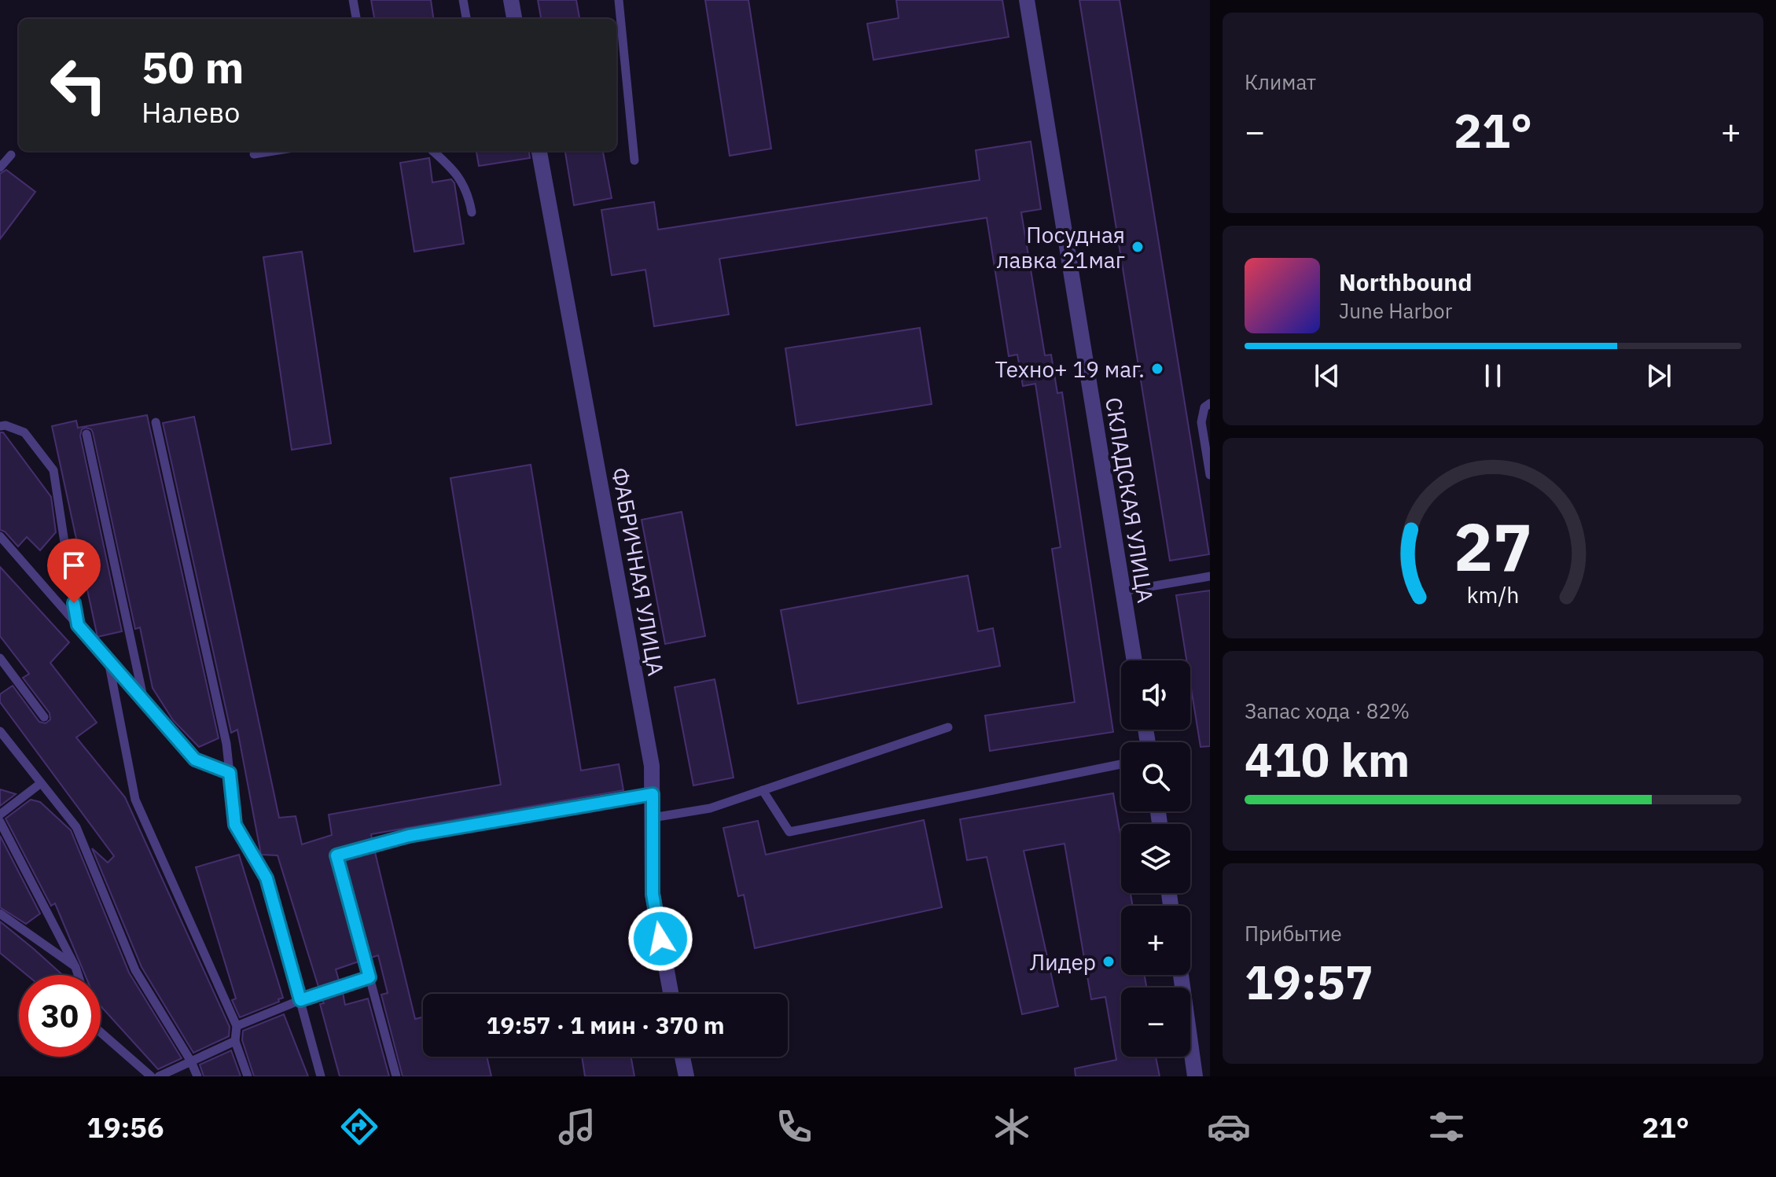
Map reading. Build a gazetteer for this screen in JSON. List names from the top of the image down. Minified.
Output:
{"streets":{"street":["СКЛАДСКАЯ УЛИЦА","ФАБРИЧНАЯ УЛИЦА"]},"places":["Посудная лавка 21маг","Техно+ 19 маг.","Лидер"],"page":{"tile":["Климат",["Запас хода · 82%","410 km"],["Прибытие","19:57"]],"turn":["50 m","Налево"],"heat":["−","21°","+"],"song":["Northbound","June Harbor"],"map_buttons":["+","−"],"limit":"30","trip":"19:57 · 1 мин · 370 m","tabs":["19:56","21°"],"gauge":["27","km/h"]}}
